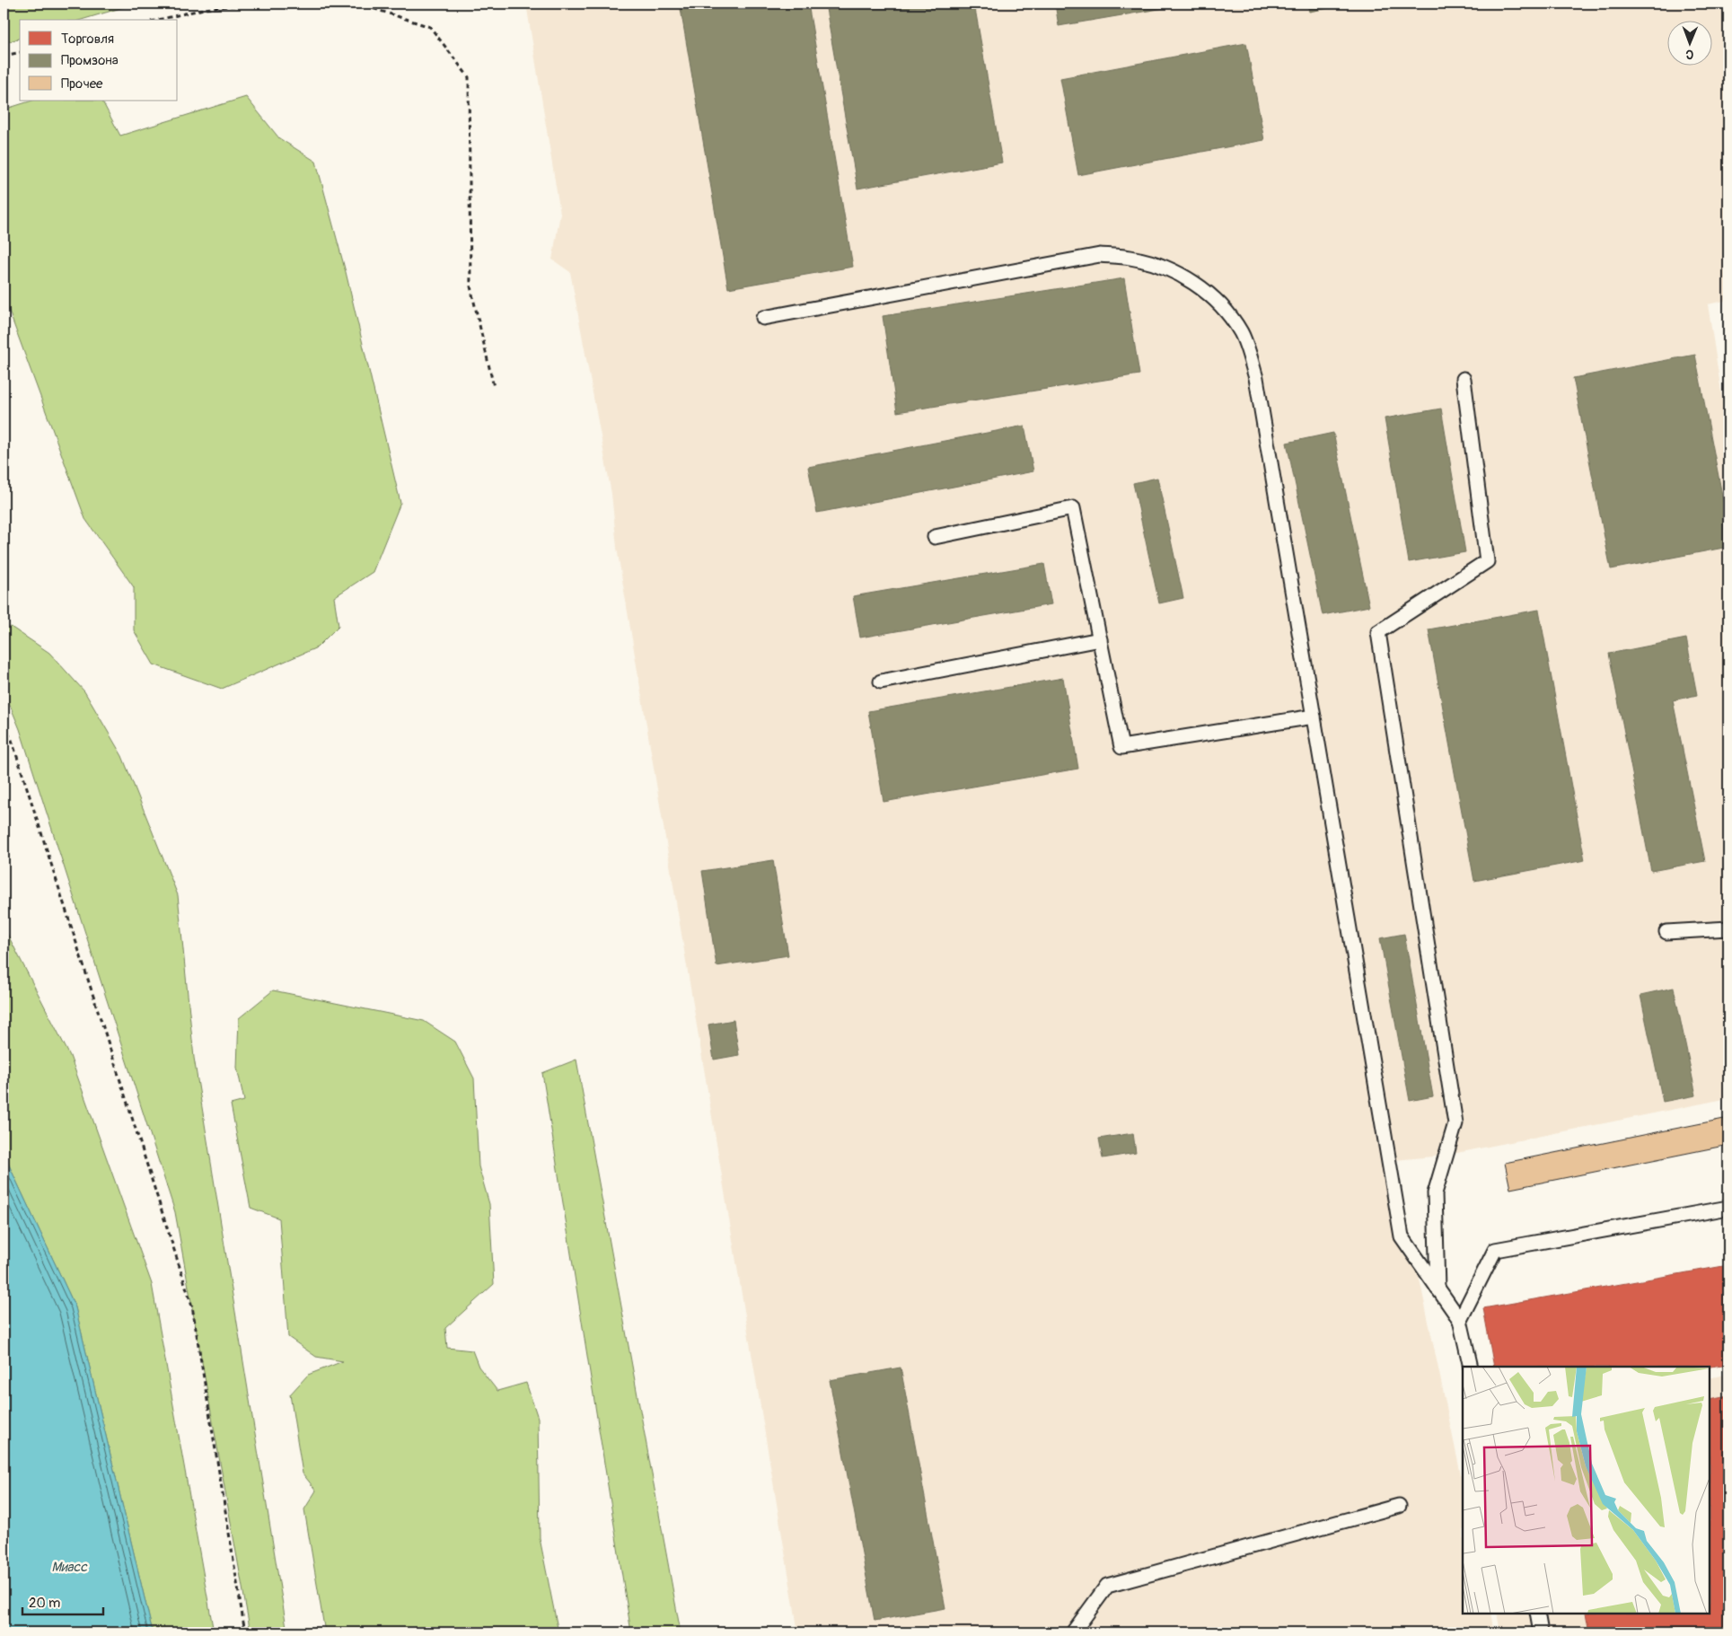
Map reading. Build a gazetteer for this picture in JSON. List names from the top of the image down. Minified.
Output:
{"water":["Миасс"],"legend":["Торговля","Промзона","Прочее"],"scale_bar":"20 m","north":"bottom"}
